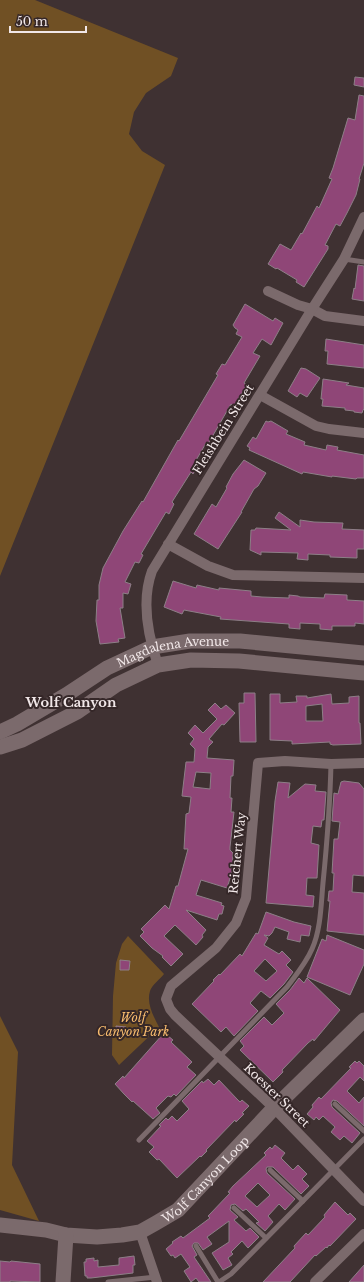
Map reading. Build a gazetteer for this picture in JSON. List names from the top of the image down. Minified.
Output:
{"streets":{"street":["Fleishbein Street","Magdalena Avenue","Reichert Way","Koester Street","Wolf Canyon Loop"]},"crossings":[["Fleishbein Street","Magdalena Avenue"],["Reichert Way","Koester Street"],["Koester Street","Wolf Canyon Loop"]],"districts":["Wolf Canyon"],"parks":["Wolf Canyon Park"],"scale_bar":"50 m"}
